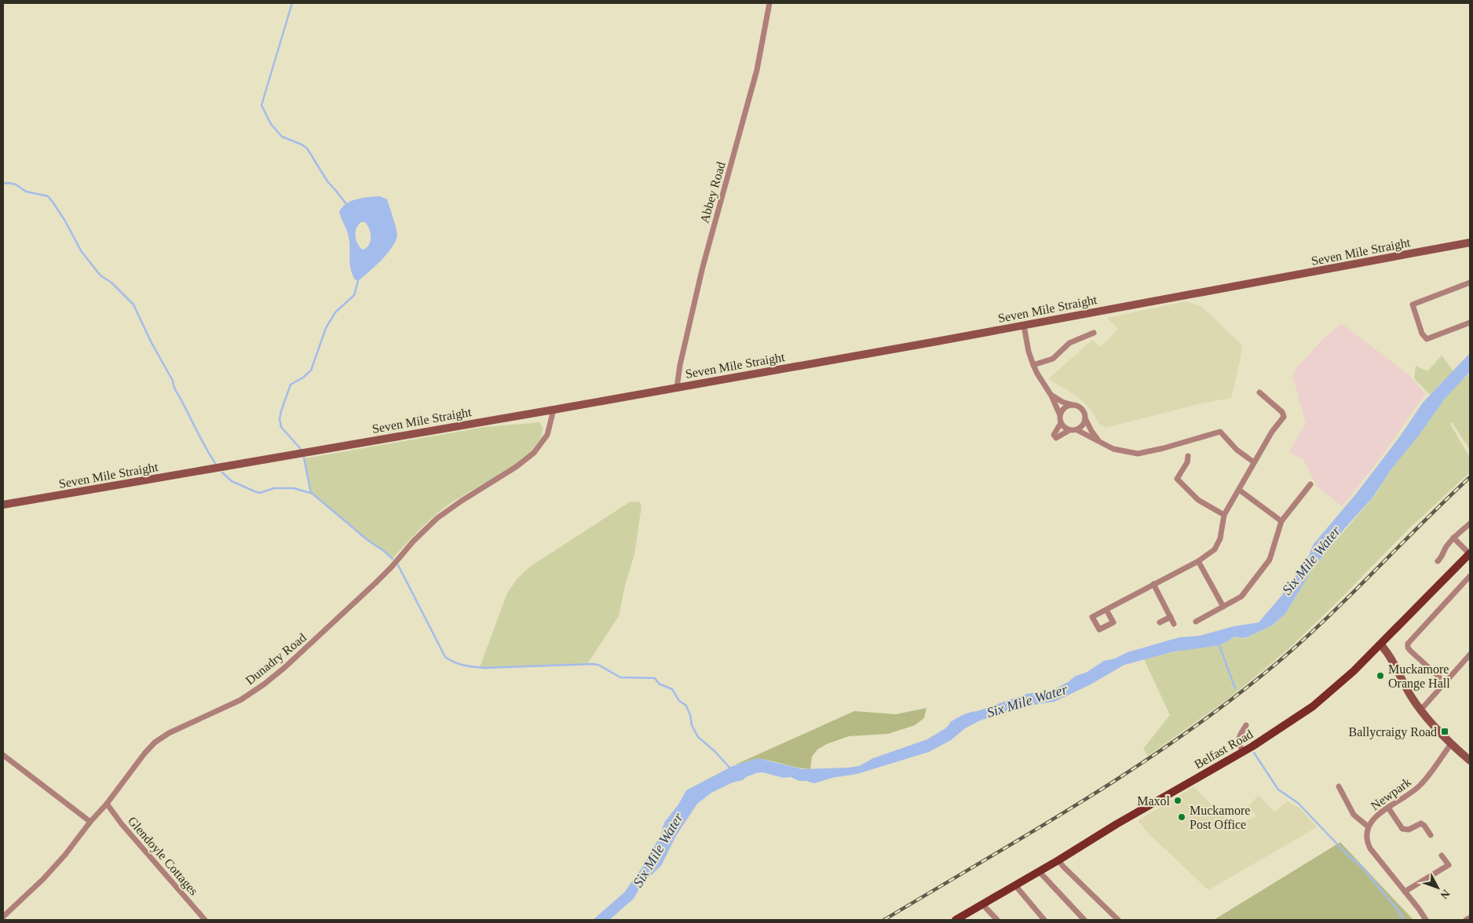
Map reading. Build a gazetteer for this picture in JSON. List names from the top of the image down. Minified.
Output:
{"streets":{"main road":["Seven Mile Straight","Belfast Road"],"street":["Abbey Road","Dunadry Road","Newpark","Glendoyle Cottages"]},"crossings":[["Abbey Road","Seven Mile Straight"],["Seven Mile Straight","Dunadry Road"],["Dunadry Road","Glendoyle Cottages"]],"water":["Six Mile Water"],"places":{"other":["Muckamore Orange Hall","Maxol","Muckamore Post Office"],"transit":["Ballycraigy Road"]},"north":"bottom right"}
